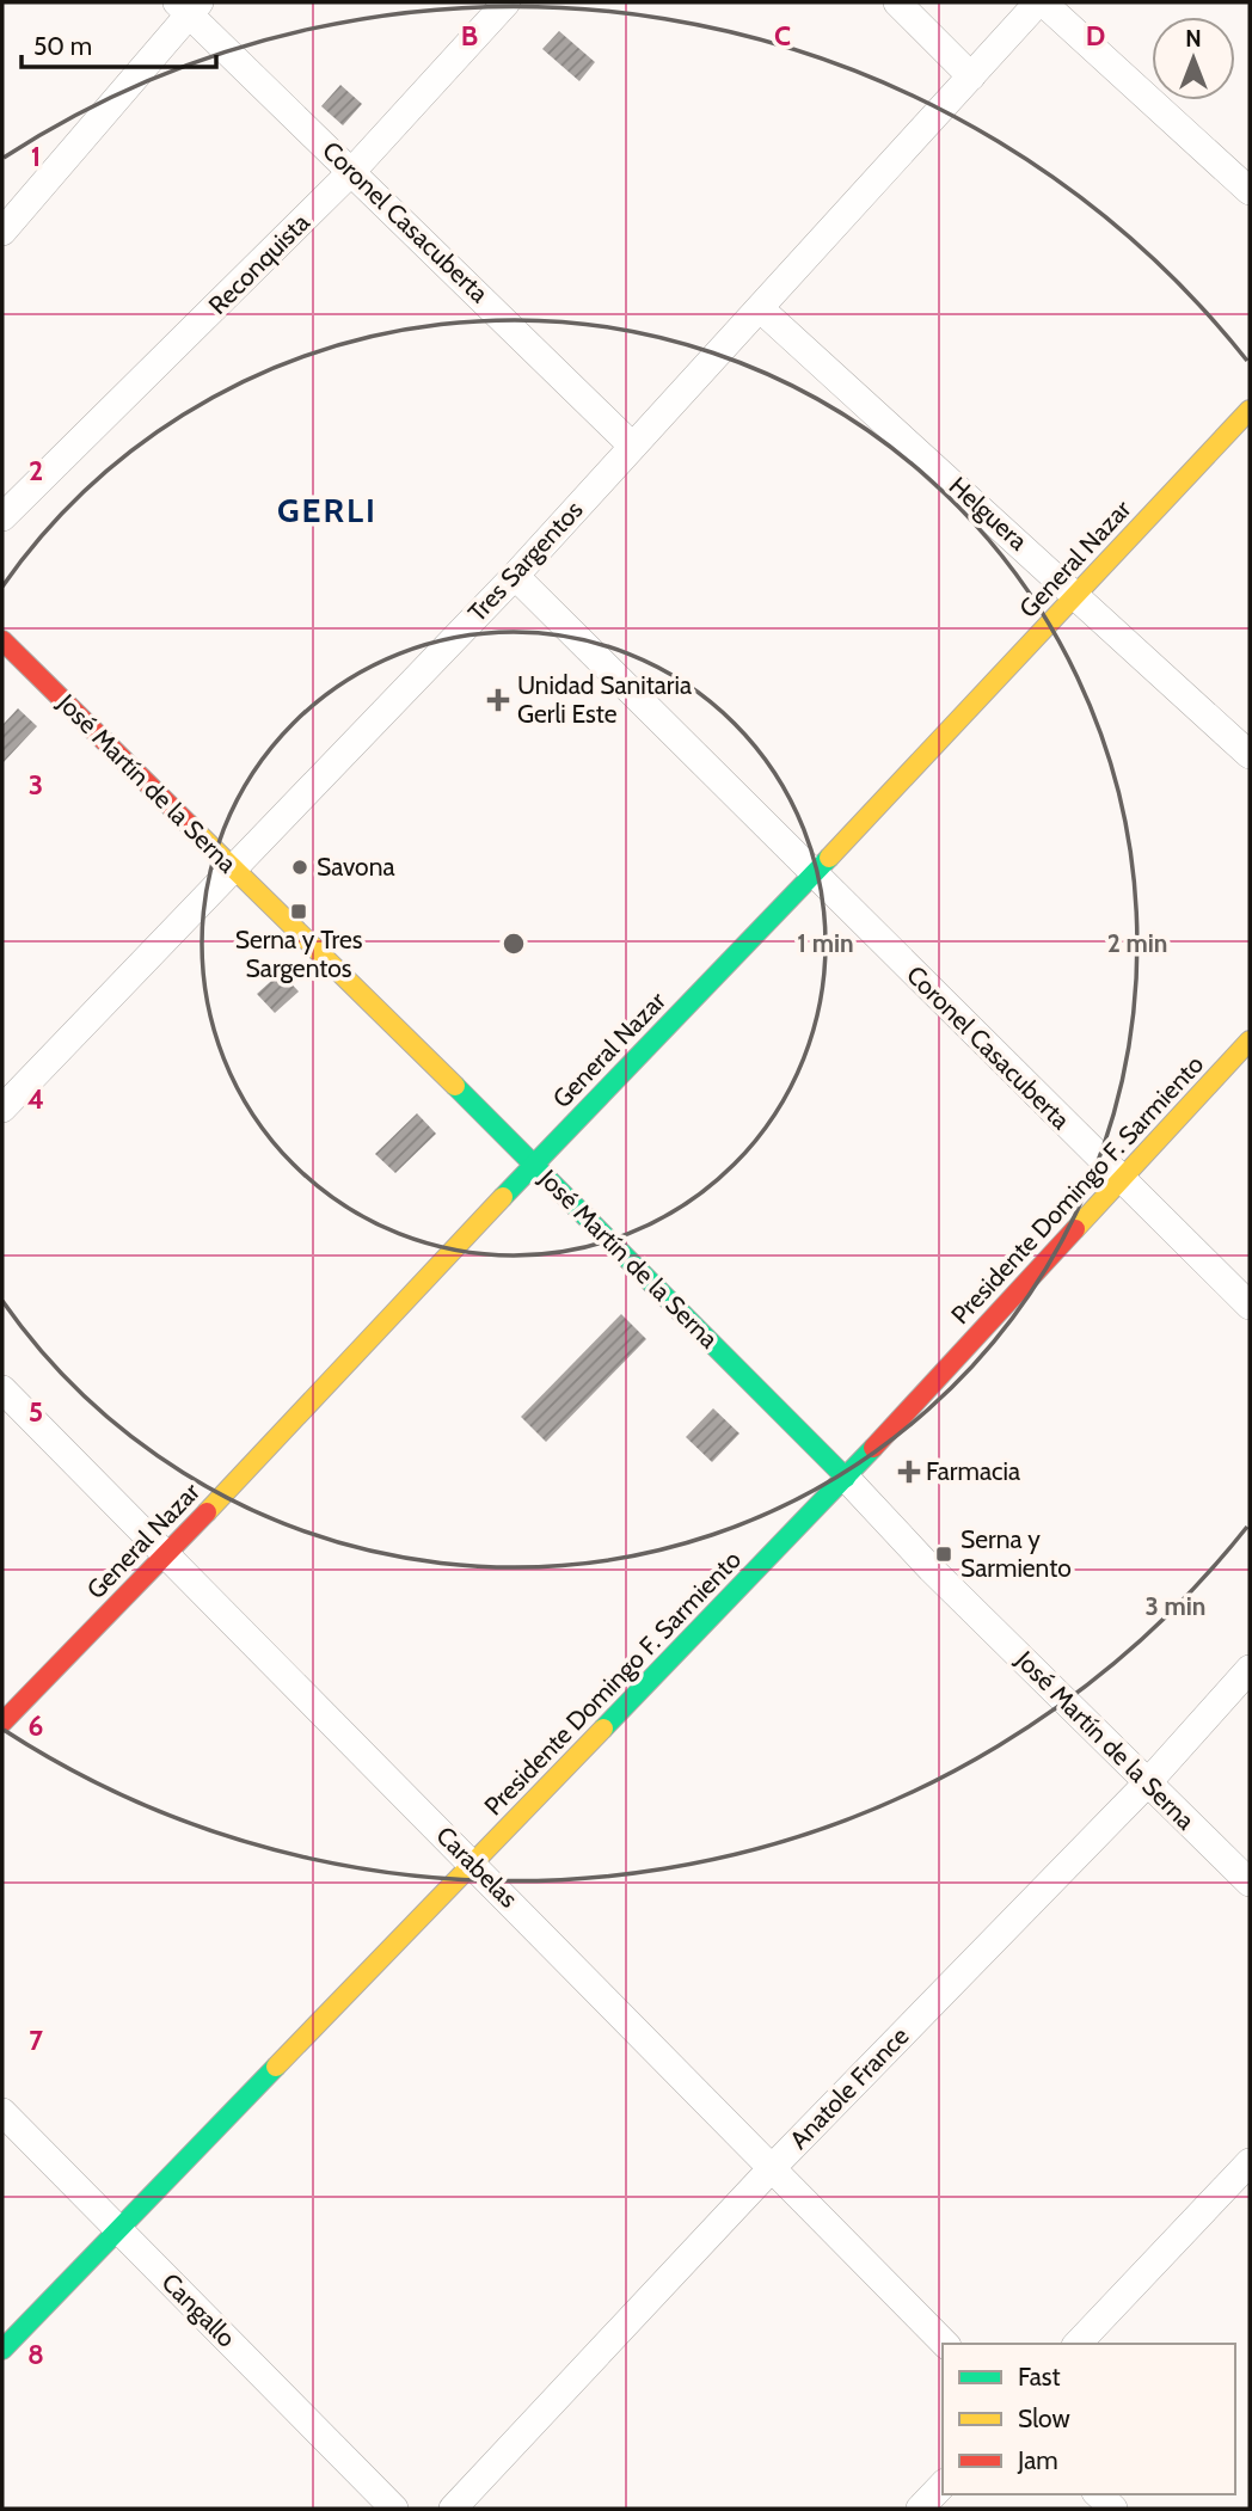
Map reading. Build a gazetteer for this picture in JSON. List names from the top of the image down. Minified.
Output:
{"streets":{"street":["Coronel Casacuberta","Reconquista","Helguera","General Nazar","Tres Sargentos","José Martín de la Serna","Presidente Domingo F. Sarmiento","Carabelas","Anatole France","Cangallo"]},"crossings":[["Coronel Casacuberta","Reconquista"],["Coronel Casacuberta","General Nazar"],["Coronel Casacuberta","Tres Sargentos"],["Coronel Casacuberta","Presidente Domingo F. Sarmiento"],["Helguera","General Nazar"],["Helguera","Tres Sargentos"],["General Nazar","José Martín de la Serna"],["General Nazar","Carabelas"],["Tres Sargentos","José Martín de la Serna"],["José Martín de la Serna","Presidente Domingo F. Sarmiento"],["José Martín de la Serna","Anatole France"],["Presidente Domingo F. Sarmiento","Carabelas"],["Presidente Domingo F. Sarmiento","Cangallo"],["Carabelas","Anatole France"]],"districts":["GERLI"],"places":{"health":["Unidad Sanitaria Gerli Este","Farmacia"],"other":["Savona"],"transit":["Serna y Tres Sargentos","Serna y Sarmiento"]},"legend":["Fast","Slow","Jam"],"scale_bar":"50 m","north":"top","grid":{"columns":["B","C","D"],"rows":["1","2","3","4","5","6","7","8"]},"rings":["1 min","2 min","3 min"]}
